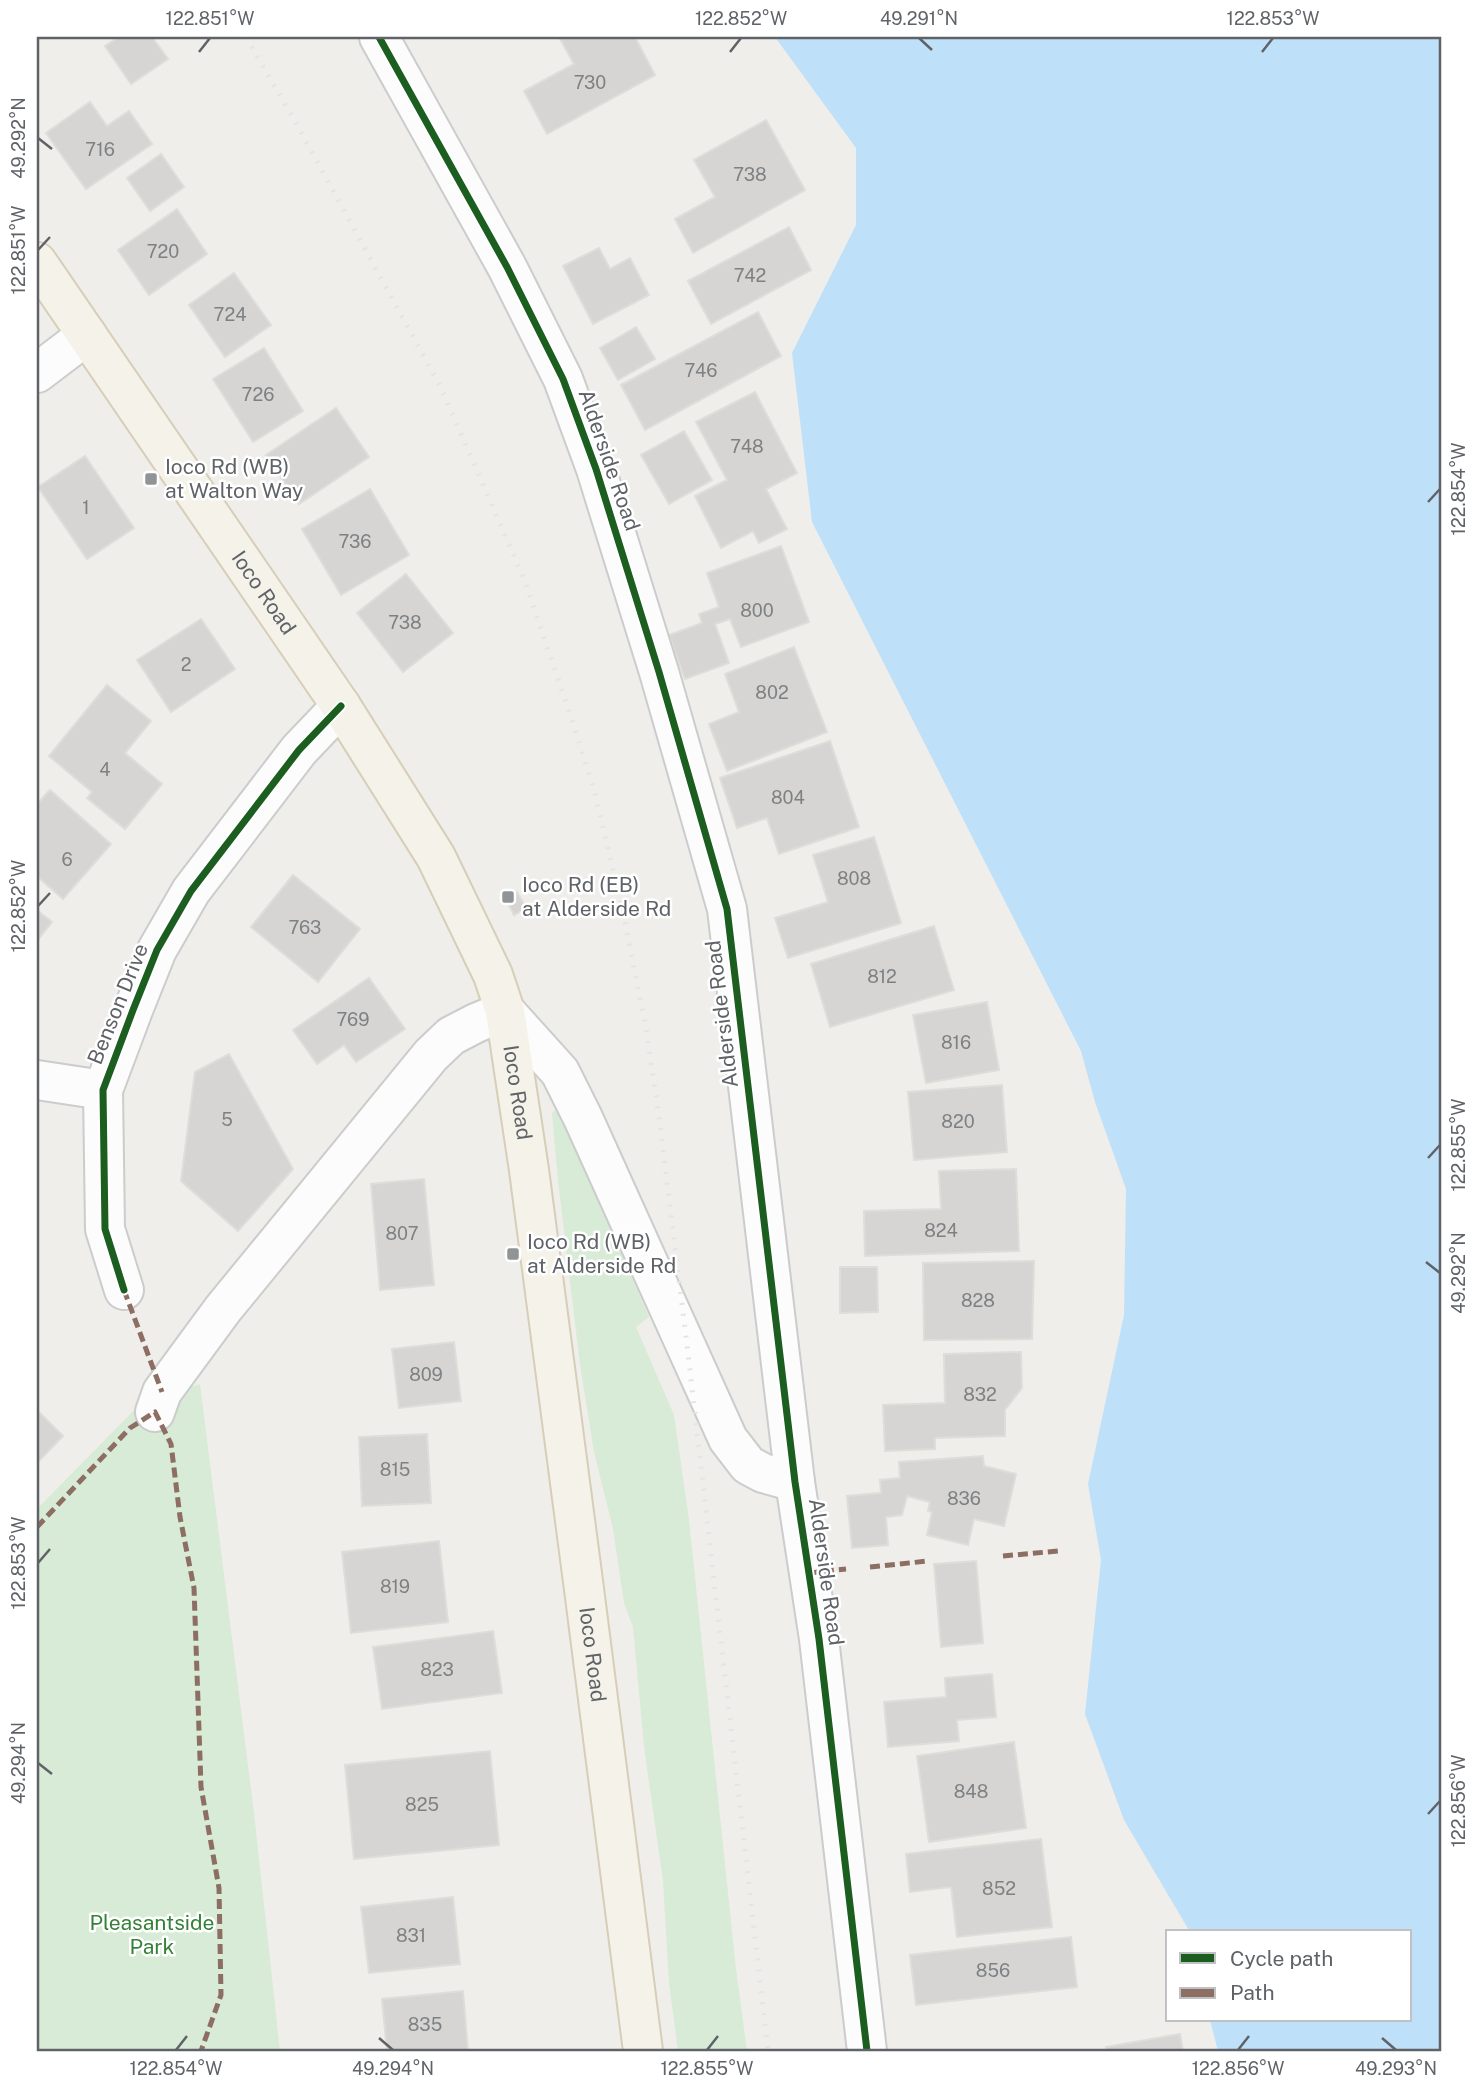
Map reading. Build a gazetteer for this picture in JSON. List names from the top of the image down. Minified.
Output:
{"streets":{"main road":["Ioco Road"],"street":["Alderside Road","Benson Drive"]},"crossings":[["Alderside Road","Ioco Road"],["Ioco Road","Benson Drive"]],"parks":["Pleasantside Park"],"places":{"transit":["Ioco Rd (WB) at Walton Way","Ioco Rd (EB) at Alderside Rd","Ioco Rd (WB) at Alderside Rd"]},"house_numbers":["730","716","738","720","742","724","746","726","748","1","736","800","738","2","802","4","804","6","808","763","812","769","816","5","820","824","807","828","809","832","815","836","819","823","848","825","852","831","856","835"],"legend":["Cycle path","Path"],"coordinates":["122.851°W","122.852°W","49.291°N","122.853°W","49.292°N","122.854°W","122.855°W","49.294°N","122.856°W","49.293°N"]}
